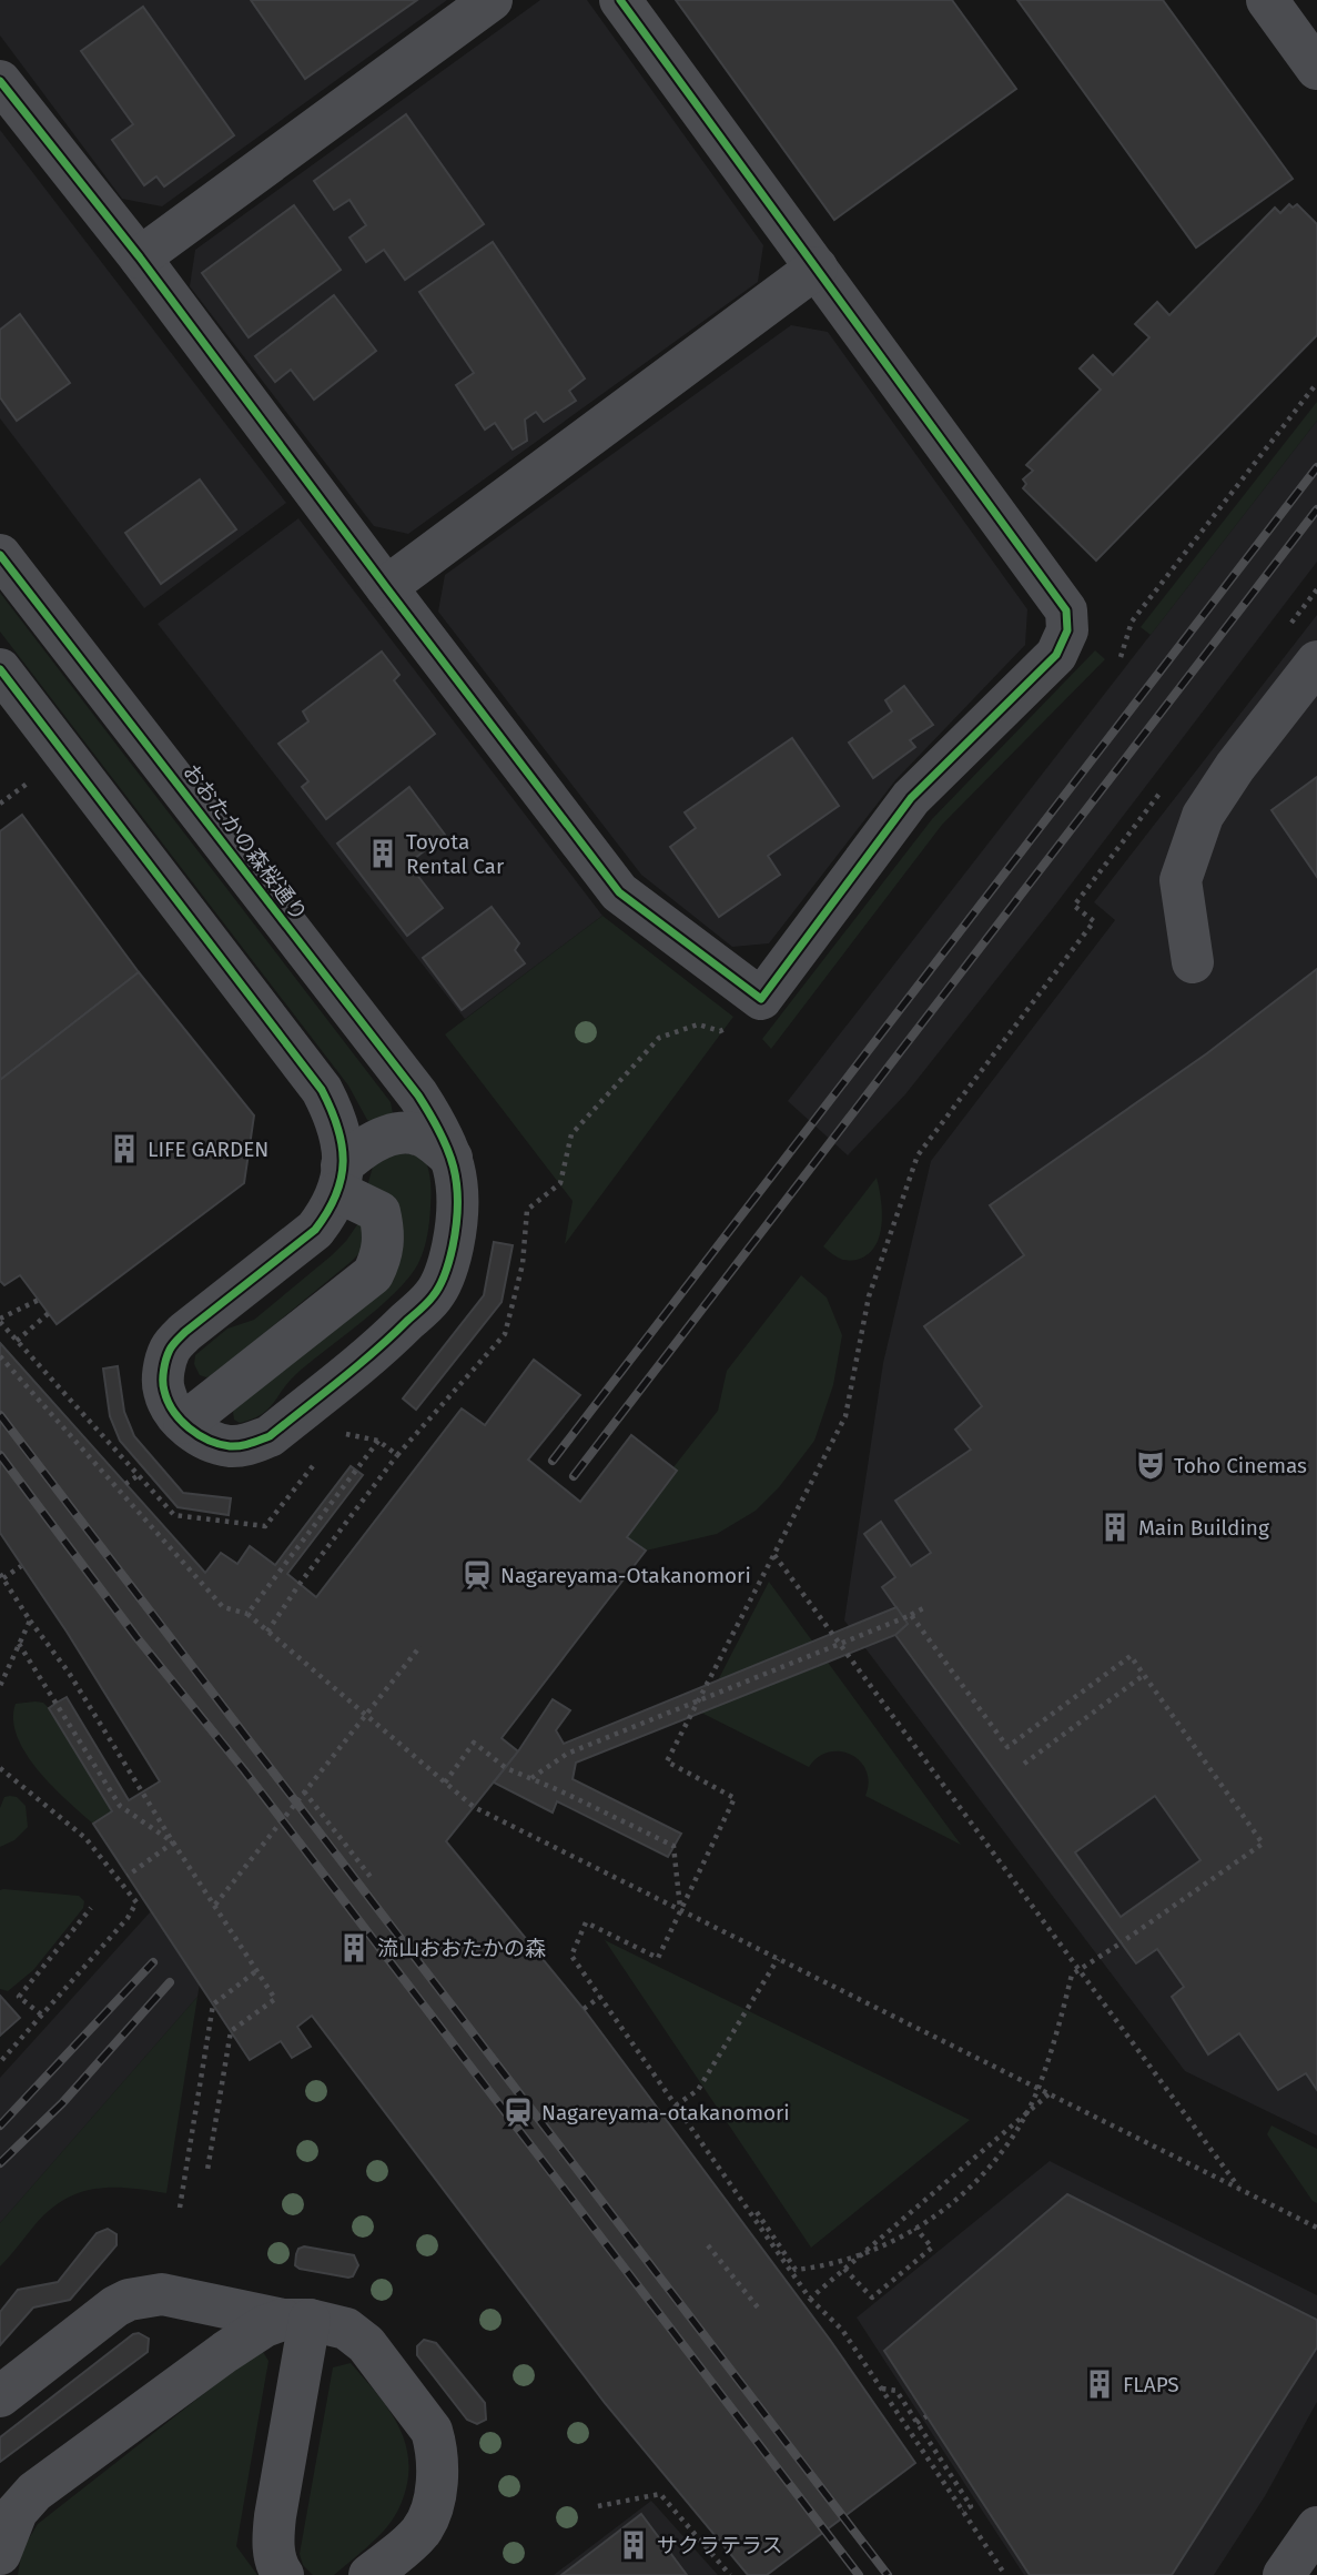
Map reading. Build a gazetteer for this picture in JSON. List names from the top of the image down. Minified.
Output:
{"streets":{"street":["おおたかの森桜通り"]},"places":{"building":["Toyota Rental Car","LIFE GARDEN","Main Building","流山おおたかの森","FLAPS","サクラテラス"],"theatre":["Toho Cinemas"],"station":["Nagareyama-Otakanomori","Nagareyama-otakanomori"]}}
